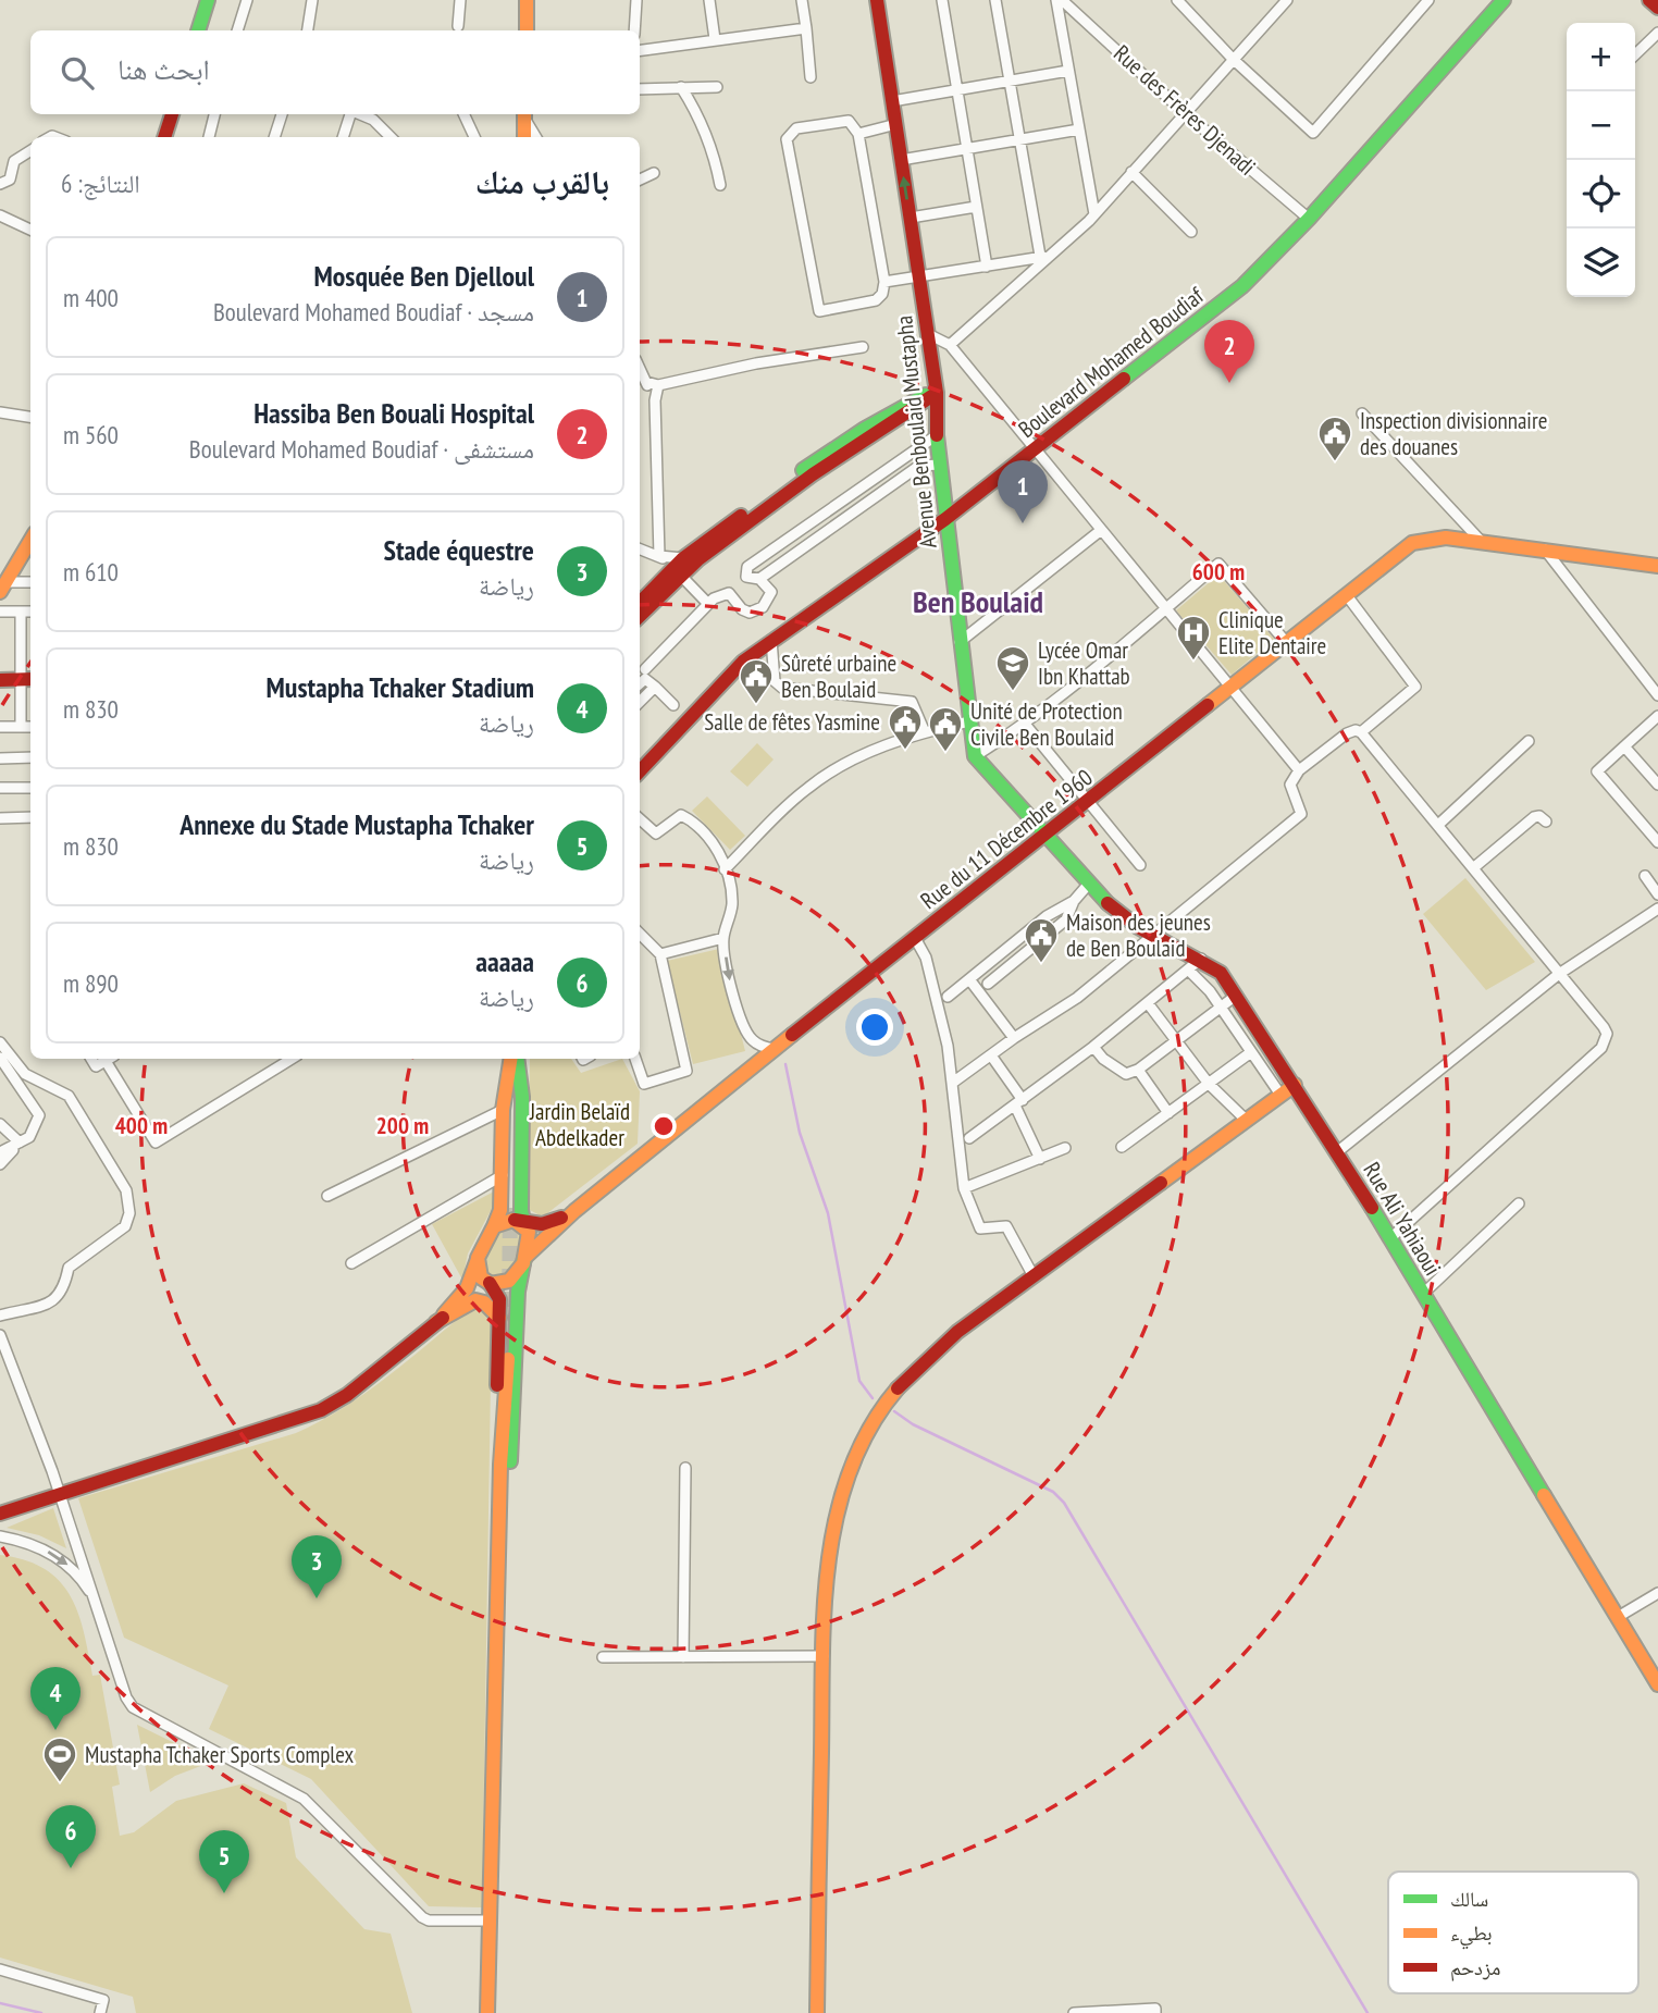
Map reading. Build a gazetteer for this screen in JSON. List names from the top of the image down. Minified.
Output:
{"streets":{"main road":["Boulevard Mohamed Boudiaf","Avenue Benboulaid Mustapha","Rue du 11 Décembre 1960","Rue Ali Yahiaoui"],"street":["Rue des Frères Djenadi"]},"crossings":[["Rue des Frères Djenadi","Boulevard Mohamed Boudiaf"],["Boulevard Mohamed Boudiaf","Avenue Benboulaid Mustapha"],["Avenue Benboulaid Mustapha","Rue du 11 Décembre 1960"],["Avenue Benboulaid Mustapha","Rue Ali Yahiaoui"],["Rue du 11 Décembre 1960","Rue Ali Yahiaoui"]],"districts":["Ben Boulaid"],"parks":["Jardin Belaïd Abdelkader"],"places":{"public building":["Inspection divisionnaire des douanes","Sûreté urbaine Ben Boulaid","Salle de fêtes Yasmine","Unité de Protection Civile Ben Boulaid","Maison des jeunes de Ben Boulaid"],"hospital":["Clinique Elite Dentaire"],"school or university":["Lycée Omar Ibn Khattab"],"sports":["Mustapha Tchaker Sports Complex"]},"legend":["سالك","بطيء","مزدحم"],"page":{"map_buttons":["+","−"],"search":"ابحث هنا","heading":["بالقرب منك","النتائج: 6"],"list":[{"mark":"1","name":"Mosquée Ben Djelloul","note":"مسجد · Boulevard Mohamed Boudiaf","value":"400 m"},{"mark":"2","name":"Hassiba Ben Bouali Hospital","note":"مستشفى · Boulevard Mohamed Boudiaf","value":"560 m"},{"mark":"3","name":"Stade équestre","note":"رياضة","value":"610 m"},{"mark":"4","name":"Mustapha Tchaker Stadium","note":"رياضة","value":"830 m"},{"mark":"5","name":"Annexe du Stade Mustapha Tchaker","note":"رياضة","value":"830 m"},{"mark":"6","name":"aaaaa","note":"رياضة","value":"890 m"}],"pins":["2","1","3","4","6","5"]},"rings":["600 m","400 m","200 m"]}
